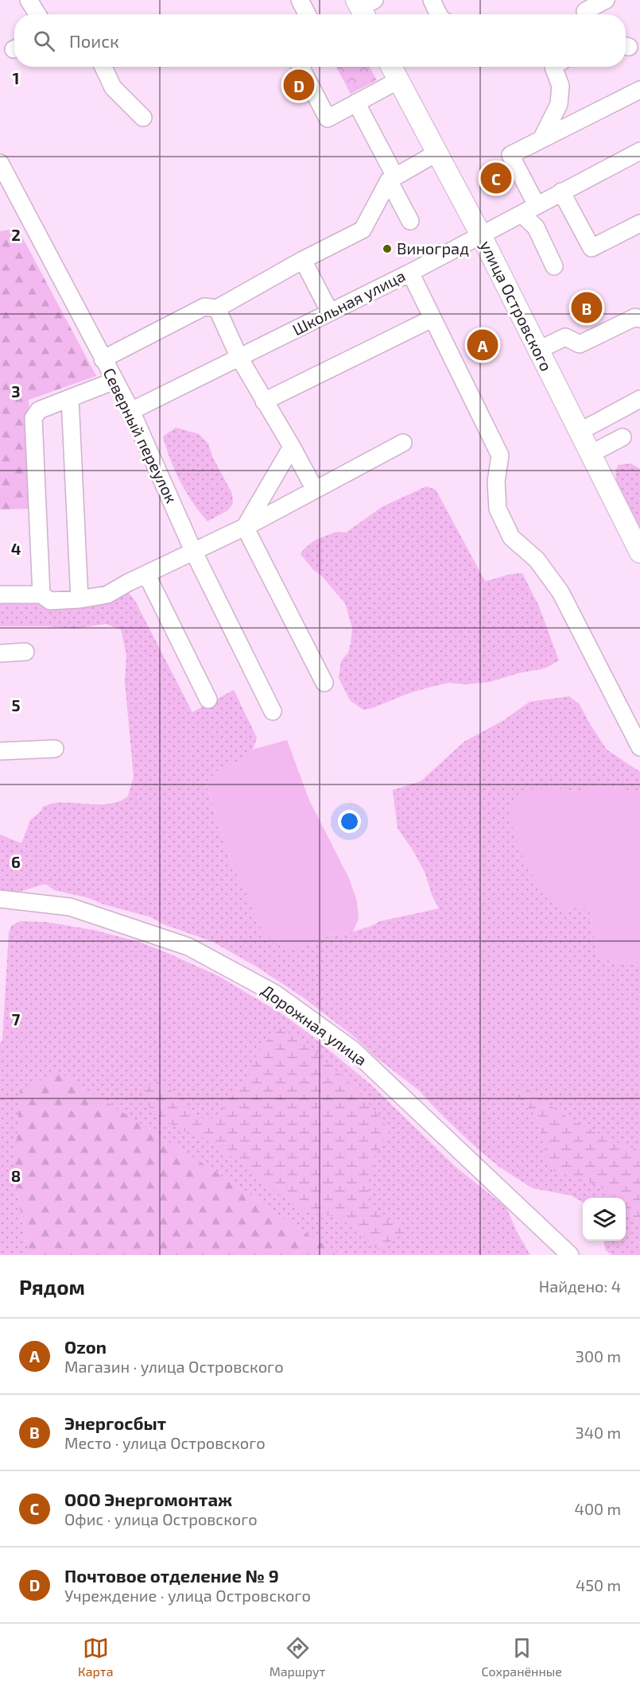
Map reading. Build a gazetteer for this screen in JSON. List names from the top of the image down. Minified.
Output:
{"streets":{"main road":["улица Островского"],"street":["Школьная улица","Северный переулок","Дорожная улица"]},"crossings":[["Школьная улица","улица Островского"],["Школьная улица","Северный переулок"]],"places":["Виноград"],"page":{"search":"Поиск","pins":["D","C","B","A"],"heading":["Рядом","Найдено: 4"],"list":[{"mark":"A","name":"Ozon","note":"Магазин · улица Островского","value":"300 m"},{"mark":"B","name":"Энергосбыт","note":"Место · улица Островского","value":"340 m"},{"mark":"C","name":"ООО Энергомонтаж","note":"Офис · улица Островского","value":"400 m"},{"mark":"D","name":"Почтовое отделение № 9","note":"Учреждение · улица Островского","value":"450 m"}],"nav":["Карта","Маршрут","Сохранённые"]},"grid":{"rows":["1","2","3","4","5","6","7","8"]}}
